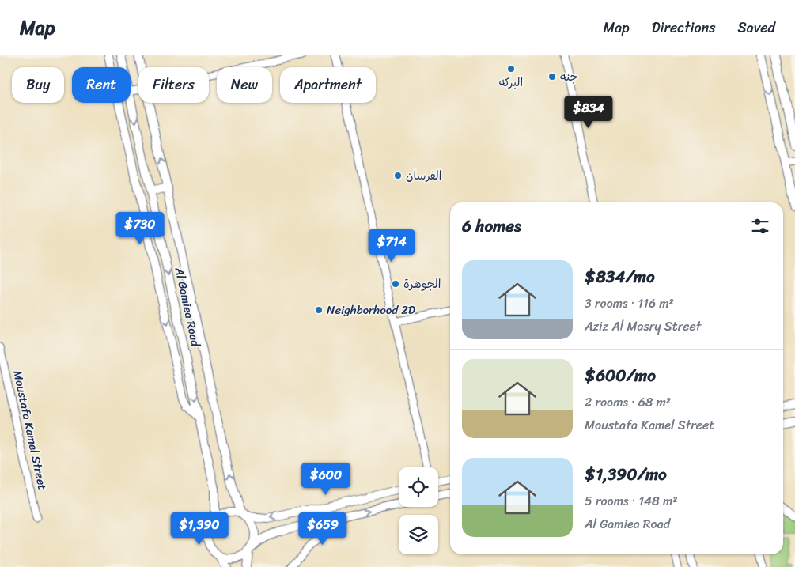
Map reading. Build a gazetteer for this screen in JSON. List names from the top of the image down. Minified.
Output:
{"streets":{"street":["Al Gamiea Road","Moustafa Kamel Street"]},"places":["البركه","جنه","الفرسان","الجوهرة","Neighborhood 2D"],"page":{"header":"Map","nav":["Map","Directions","Saved"],"chip":["Buy","Rent","Filters","New","Apartment"],"price":["$834","$730","$714","$600","$1,390","$659"],"heading":"6 homes","list":[{"name":"$834/mo","note":"3 rooms · 116 m² · Aziz Al Masry Street"},{"name":"$600/mo","note":"2 rooms · 68 m² · Moustafa Kamel Street"},{"name":"$1,390/mo","note":"5 rooms · 148 m² · Al Gamiea Road"}]}}
